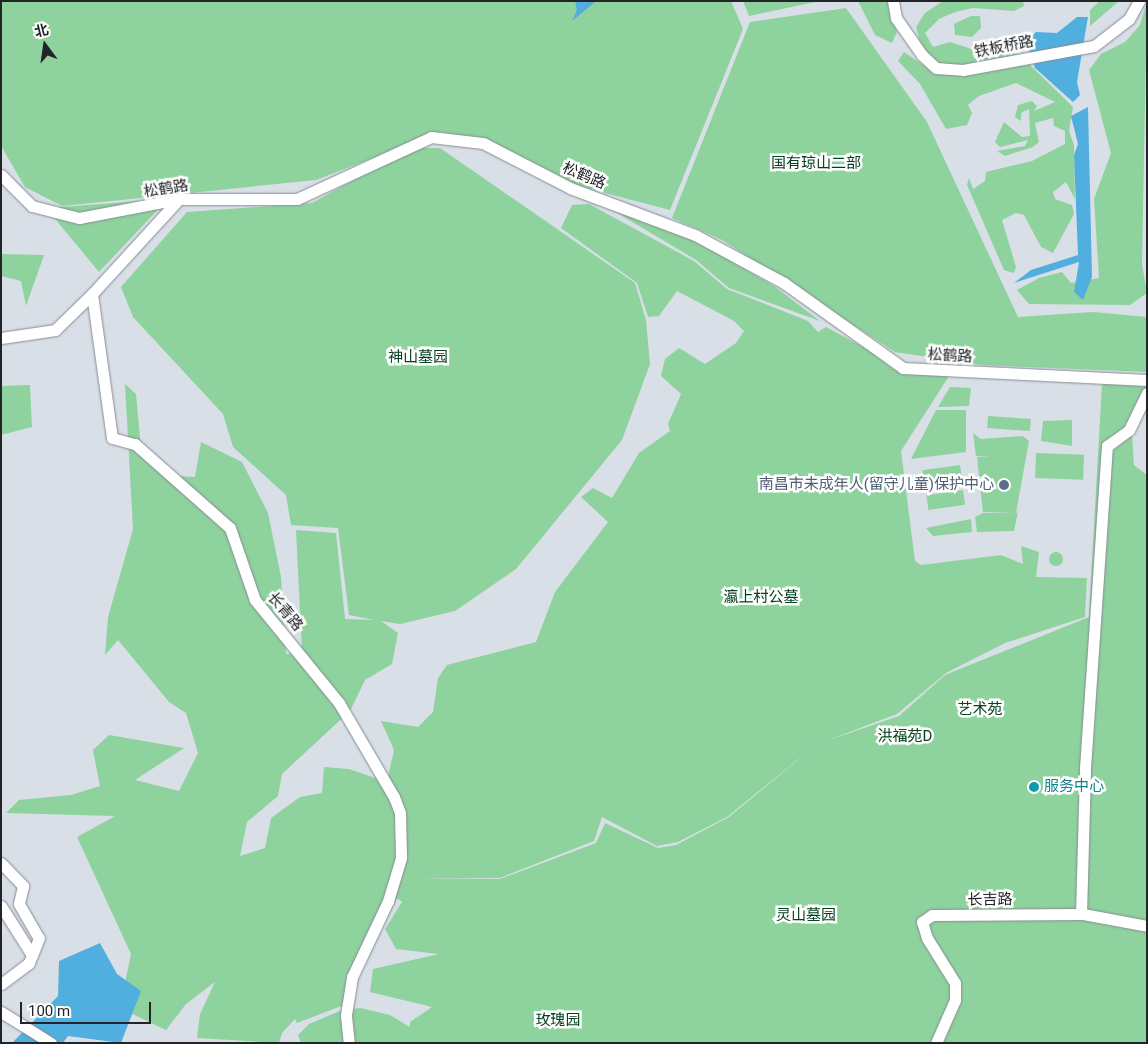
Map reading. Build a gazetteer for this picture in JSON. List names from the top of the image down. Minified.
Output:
{"streets":{"street":["铁板桥路","松鹤路","长青路","长吉路"]},"parks":["国有琼山二部","神山墓园","瀛上村公墓","艺术苑","洪福苑D","灵山墓园","玫瑰园"],"places":["南昌市未成年人(留守儿童)保护中心","服务中心"],"scale_bar":"100 m","north":"top"}
